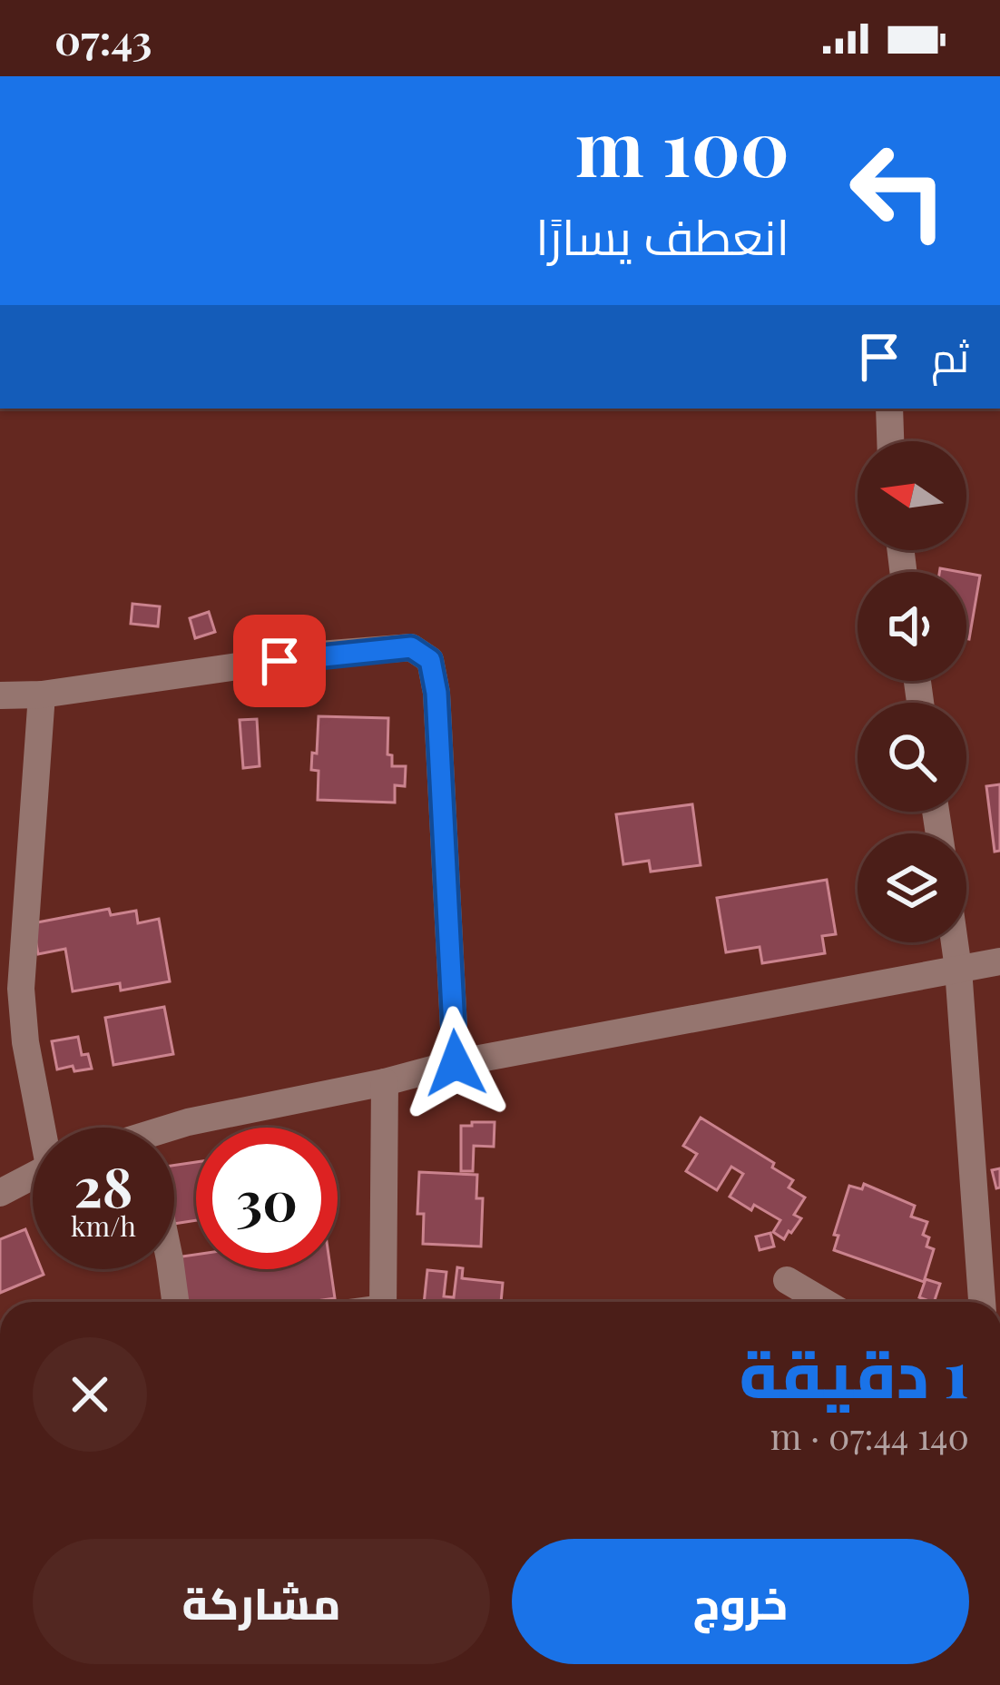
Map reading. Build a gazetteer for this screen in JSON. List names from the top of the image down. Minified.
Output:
{"north":"left","page":{"status":"07:43","turn":["100 m","انعطف يسارًا"],"then":"ثم","speed":"28 km/h","limit":"30","heading":["1 دقيقة","140 m · 07:44"],"buttons":["خروج","مشاركة"]}}
